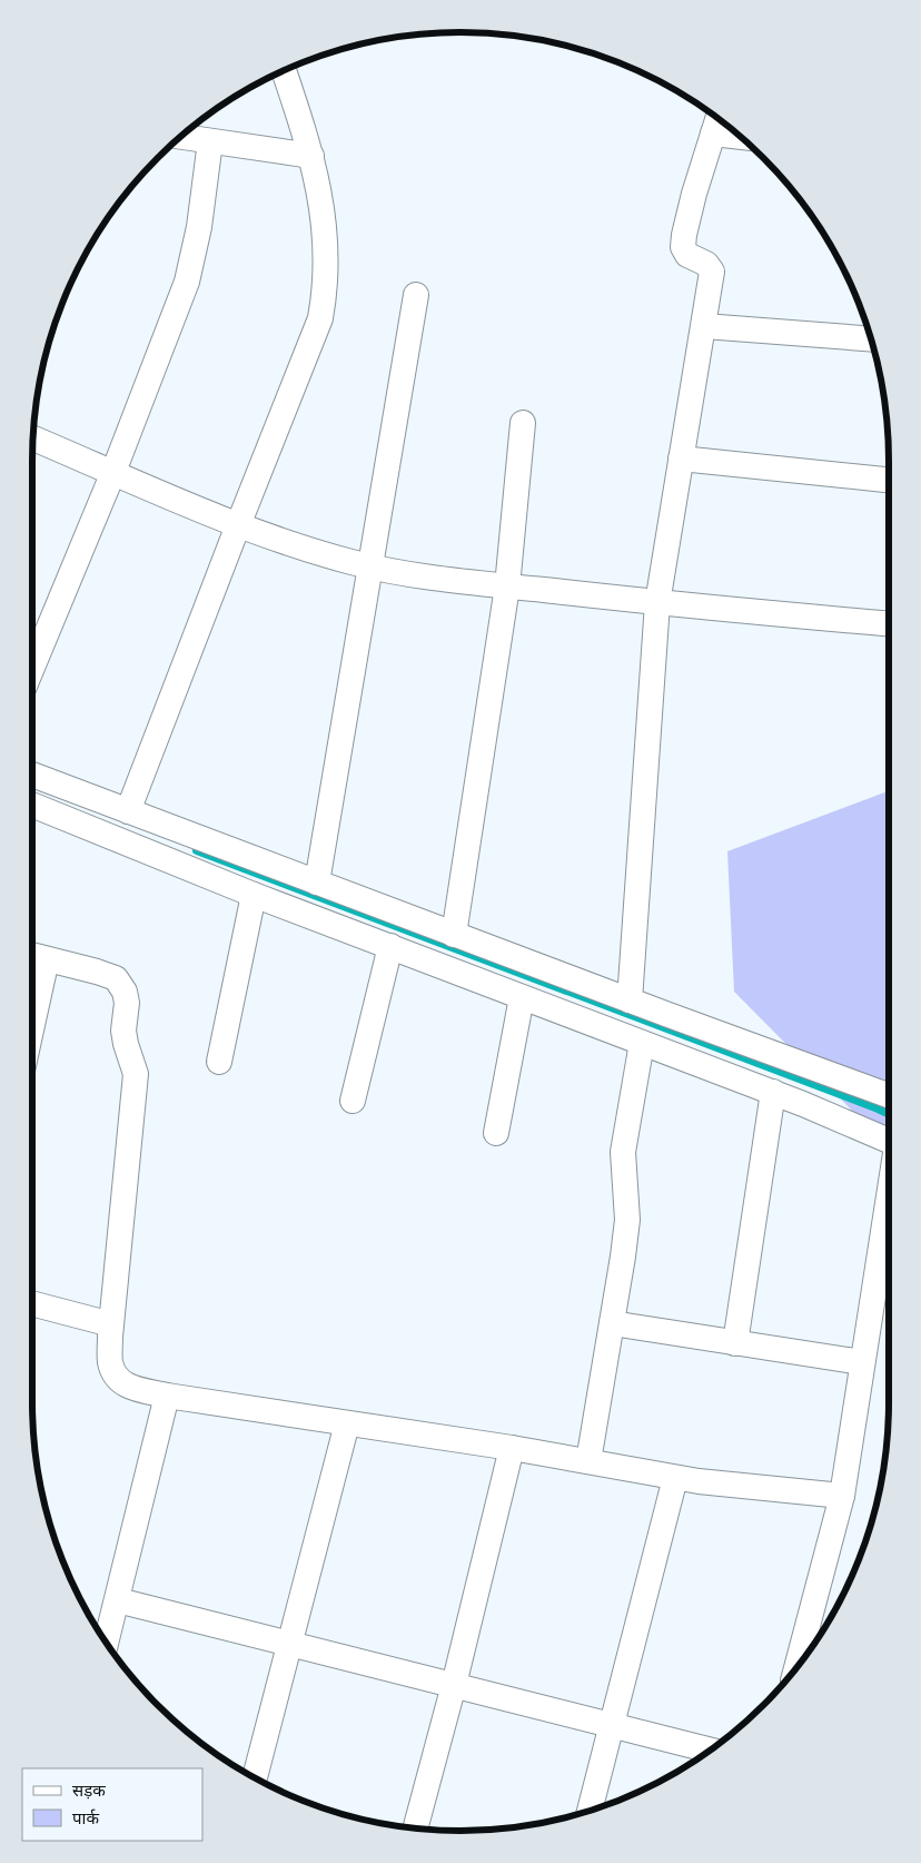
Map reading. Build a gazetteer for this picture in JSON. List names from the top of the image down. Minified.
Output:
{"legend":["सड़क","पार्क"]}
